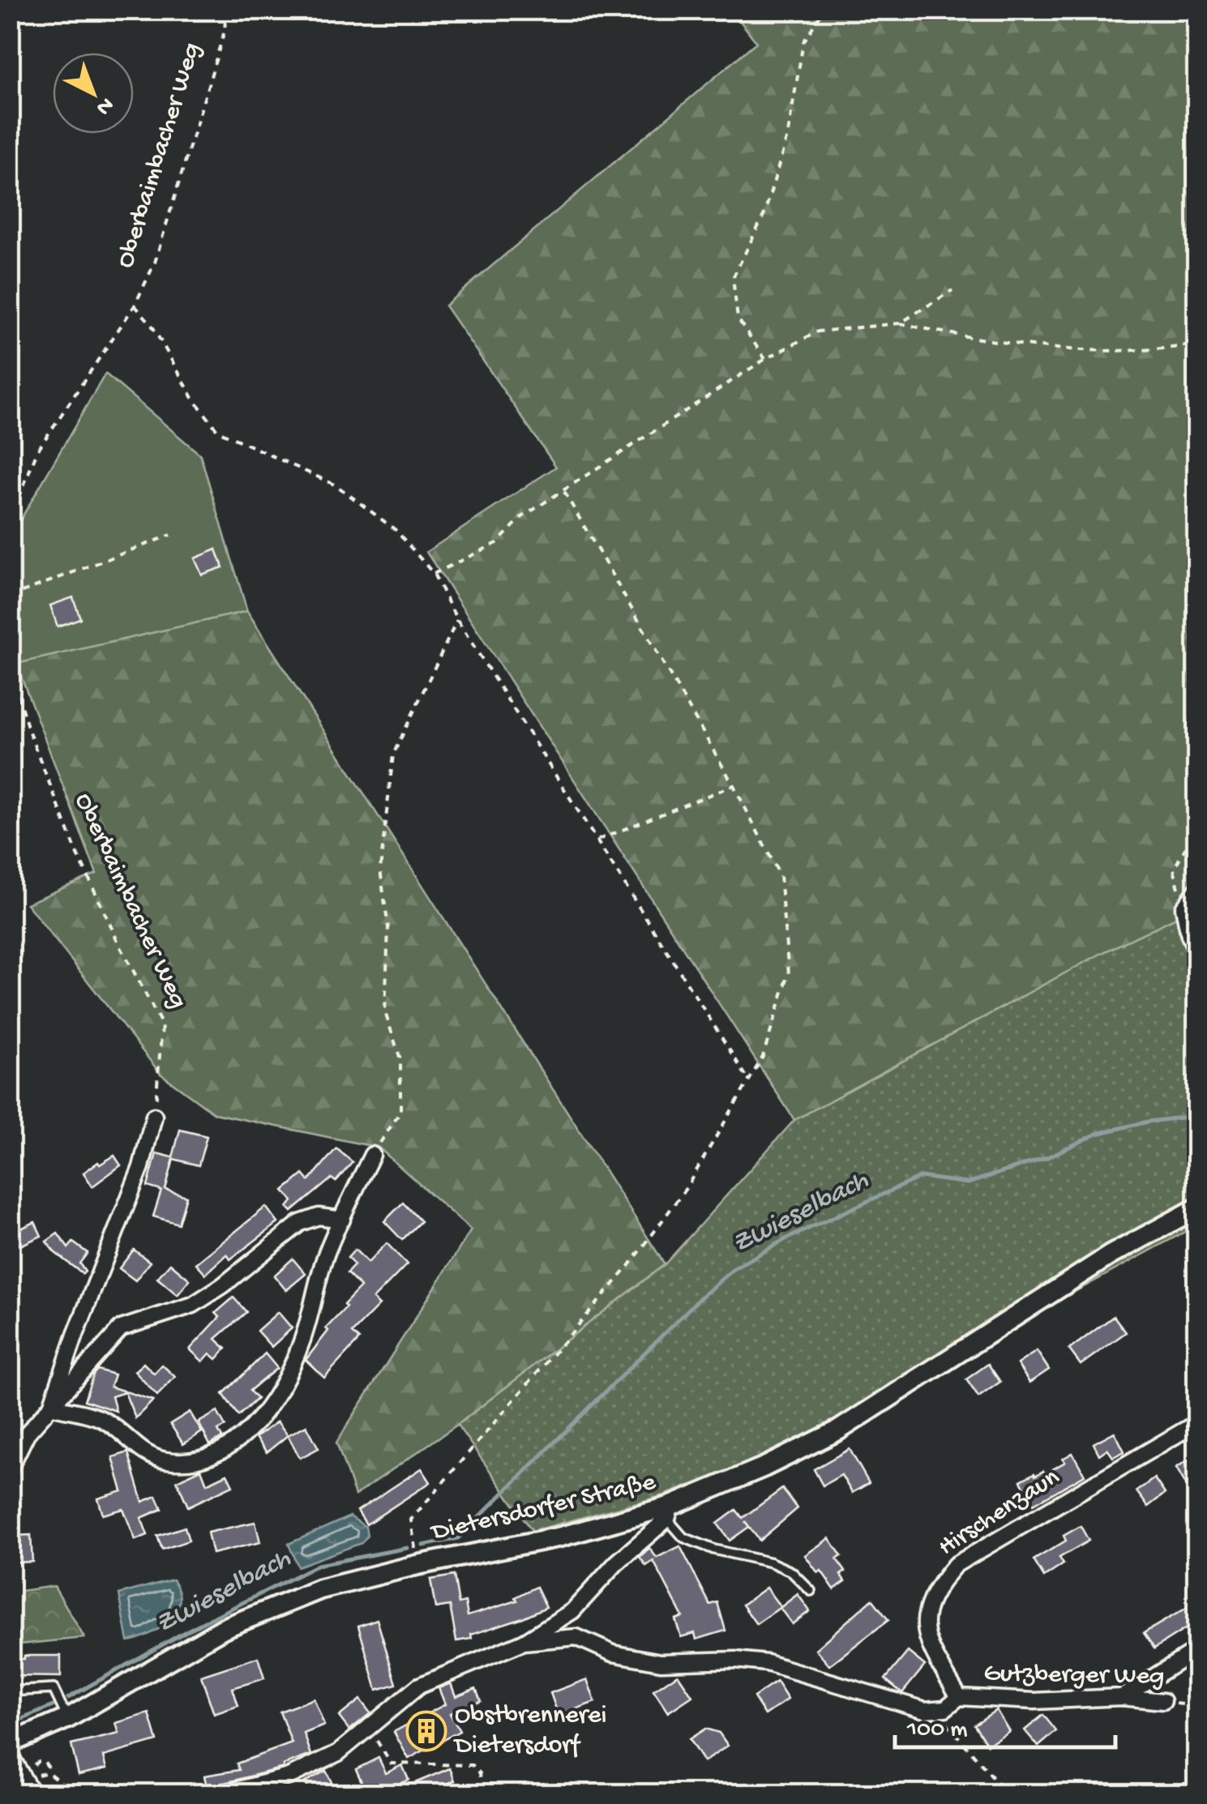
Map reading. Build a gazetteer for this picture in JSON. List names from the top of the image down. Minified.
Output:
{"streets":{"street":["Dietersdorfer Straße","Hirschenzaun","Gutzberger Weg"],"path":["Oberbaimbacher Weg"]},"crossings":[["Hirschenzaun","Gutzberger Weg"]],"water":["Zwieselbach"],"places":{"building":["Obstbrennerei Dietersdorf"]},"scale_bar":"100 m","north":"bottom right"}
